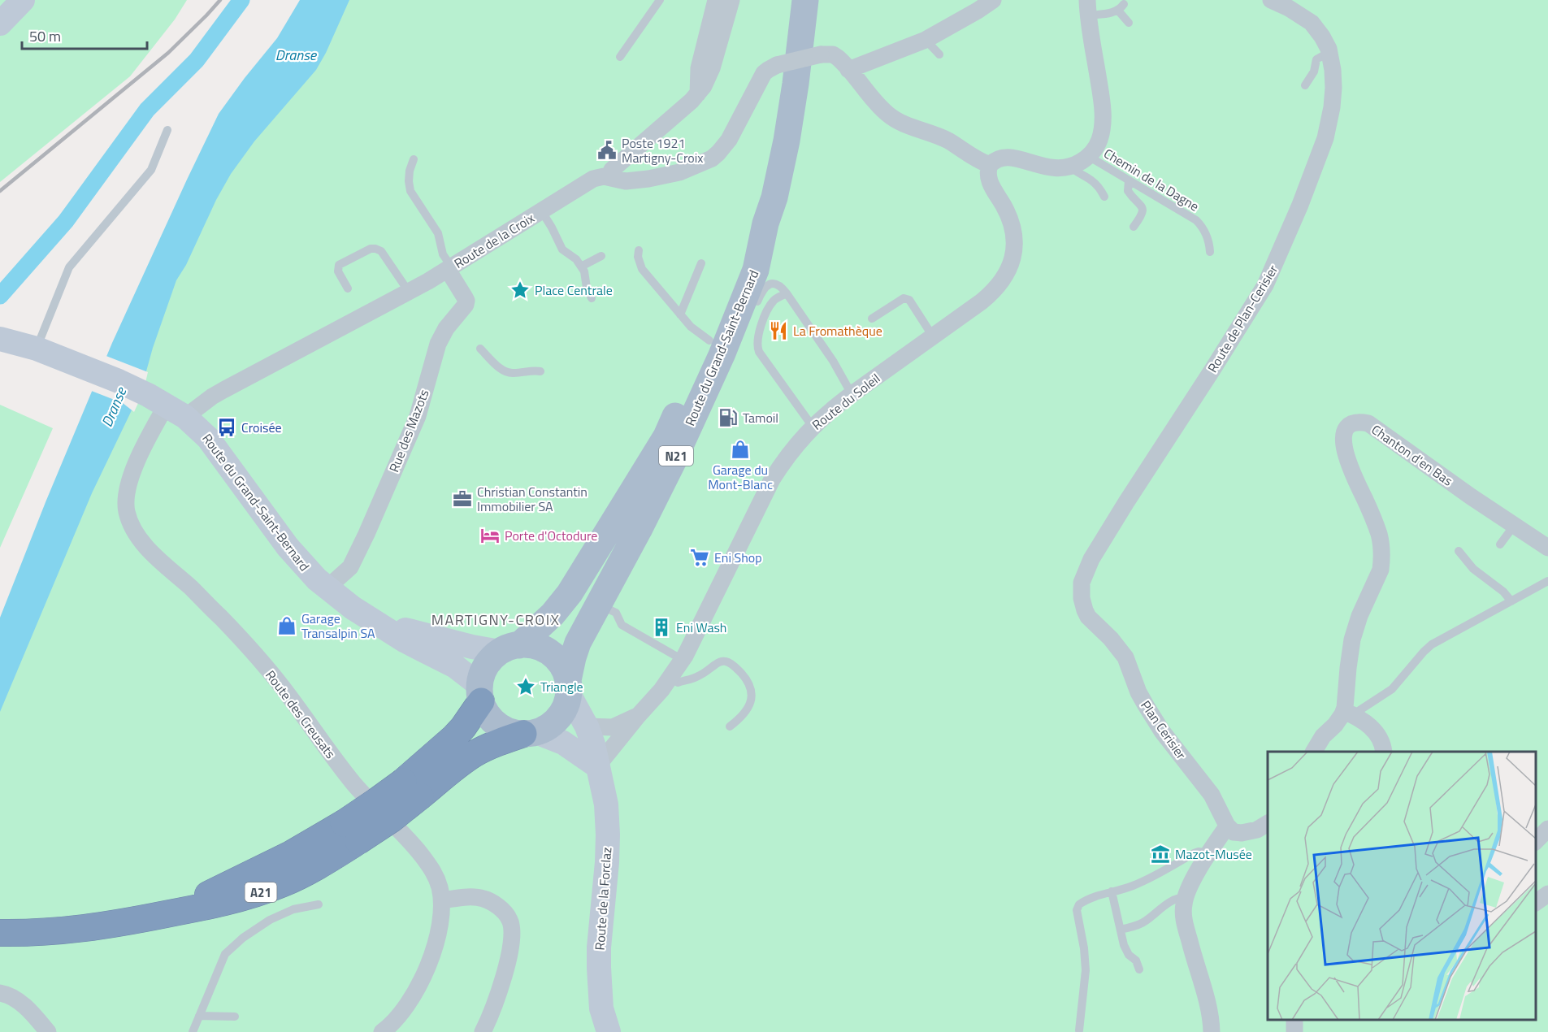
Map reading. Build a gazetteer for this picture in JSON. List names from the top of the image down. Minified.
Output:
{"streets":{"highway":["A21"],"main road":["Route du Grand-Saint-Bernard","N21"],"street":["Route de la Croix","Route de Plan-Cerisier","Route du Soleil","Rue des Mazots","Chanton d'en Bas","Route des Creusats","Plan Cerisier","Route de la Forclaz"],"lane":["Chemin de la Dagne"]},"crossings":[["Route de la Croix","Route du Grand-Saint-Bernard"],["Route de la Croix","Rue des Mazots"],["Route de la Croix","Route des Creusats"],["Route de Plan-Cerisier","Plan Cerisier"],["Route du Grand-Saint-Bernard","Rue des Mazots"],["Route du Grand-Saint-Bernard","Route des Creusats"],["Route du Grand-Saint-Bernard","A21"],["Route du Grand-Saint-Bernard","Route de la Forclaz"],["Route du Soleil","Route de la Forclaz"],["A21","Route de la Forclaz"]],"districts":["MARTIGNY-CROIX"],"water":["Dranse"],"places":{"public building":["Poste 1921 Martigny-Croix"],"place":["Place Centrale","Triangle"],"restaurant":["La Fromathèque"],"fuel station":["Tamoil"],"bus stop":["Croisée"],"shop":["Garage du Mont-Blanc","Garage Transalpin SA"],"office":["Christian Constantin Immobilier SA"],"hotel":["Porte d'Octodure"],"supermarket":["Eni Shop"],"building":["Eni Wash"],"museum":["Mazot-Musée"]},"scale_bar":"50 m"}
